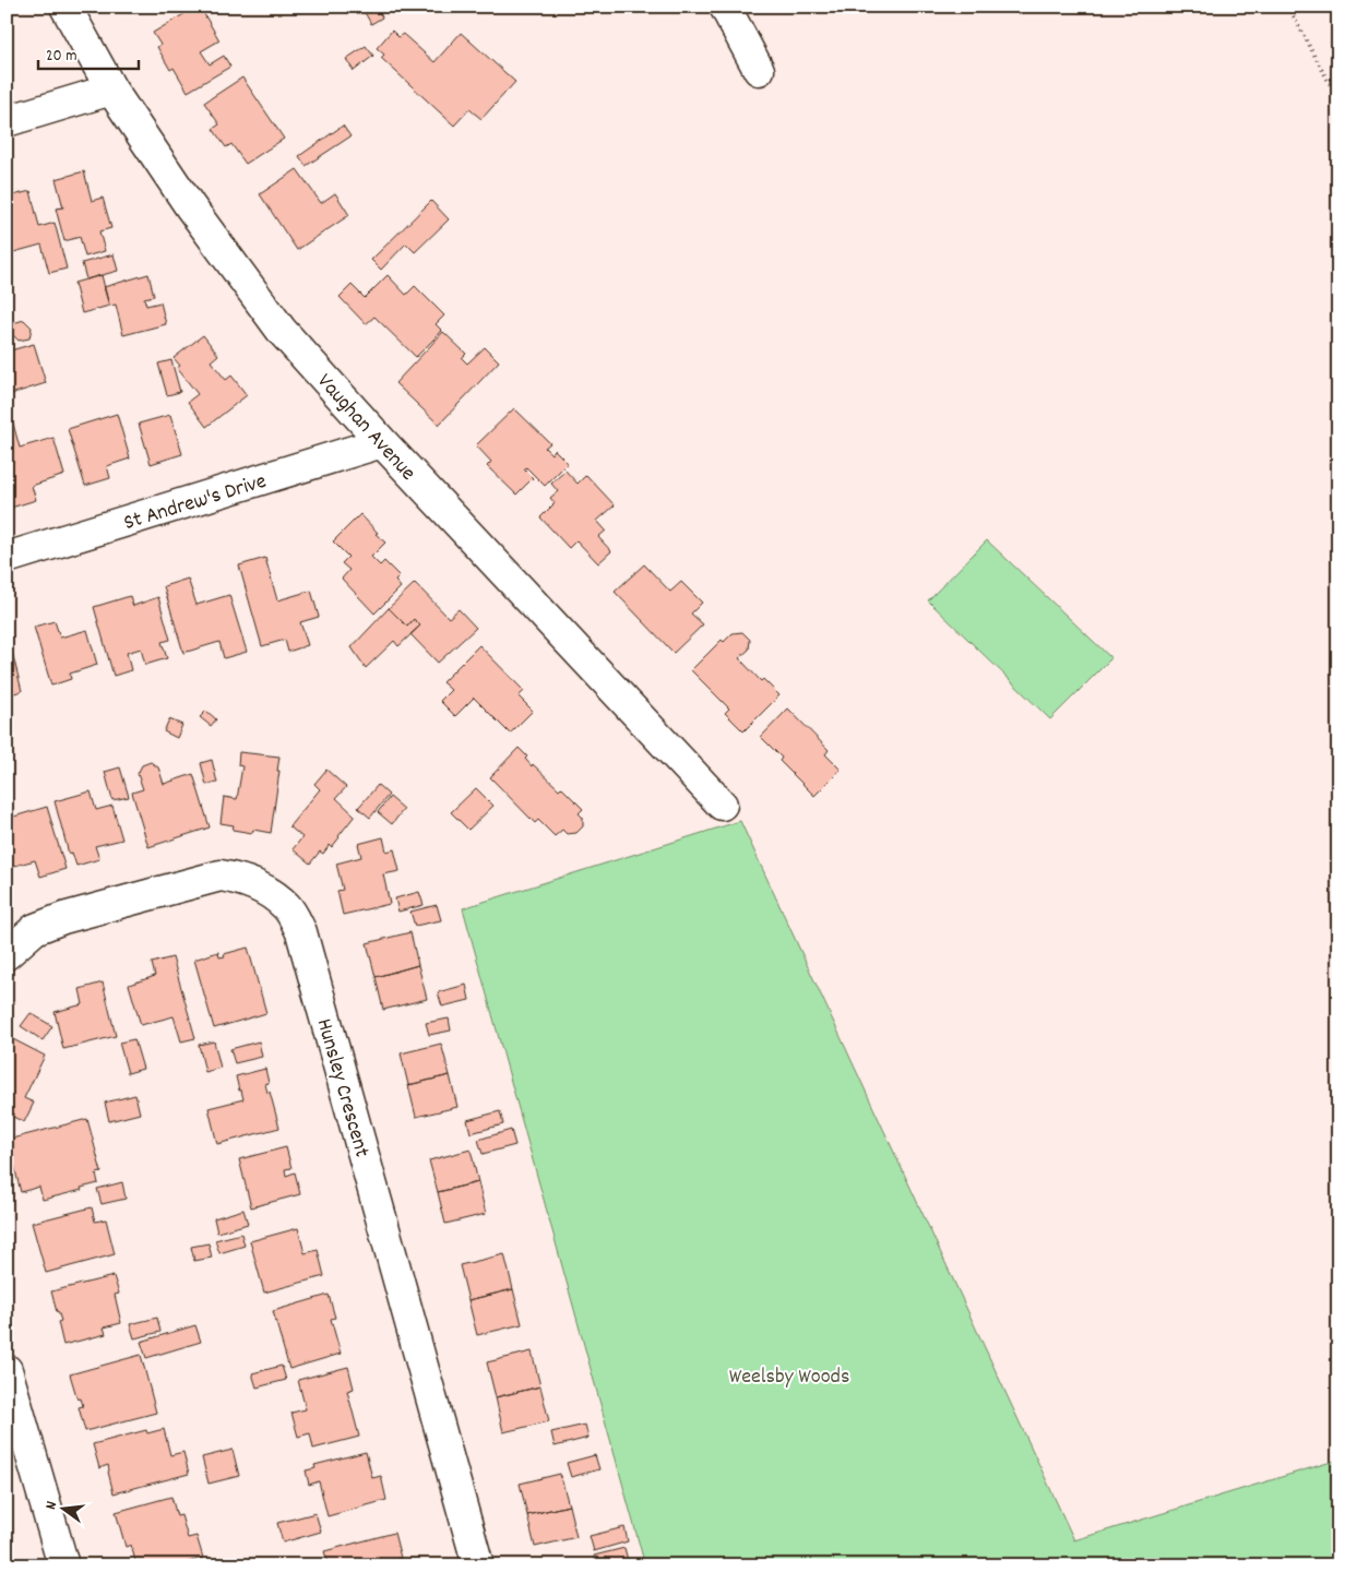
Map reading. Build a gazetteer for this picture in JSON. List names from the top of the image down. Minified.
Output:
{"streets":{"street":["Vaughan Avenue","St Andrew's Drive","Hunsley Crescent"]},"crossings":[["Vaughan Avenue","St Andrew's Drive"]],"parks":["Weelsby Woods"],"scale_bar":"20 m","north":"left"}
